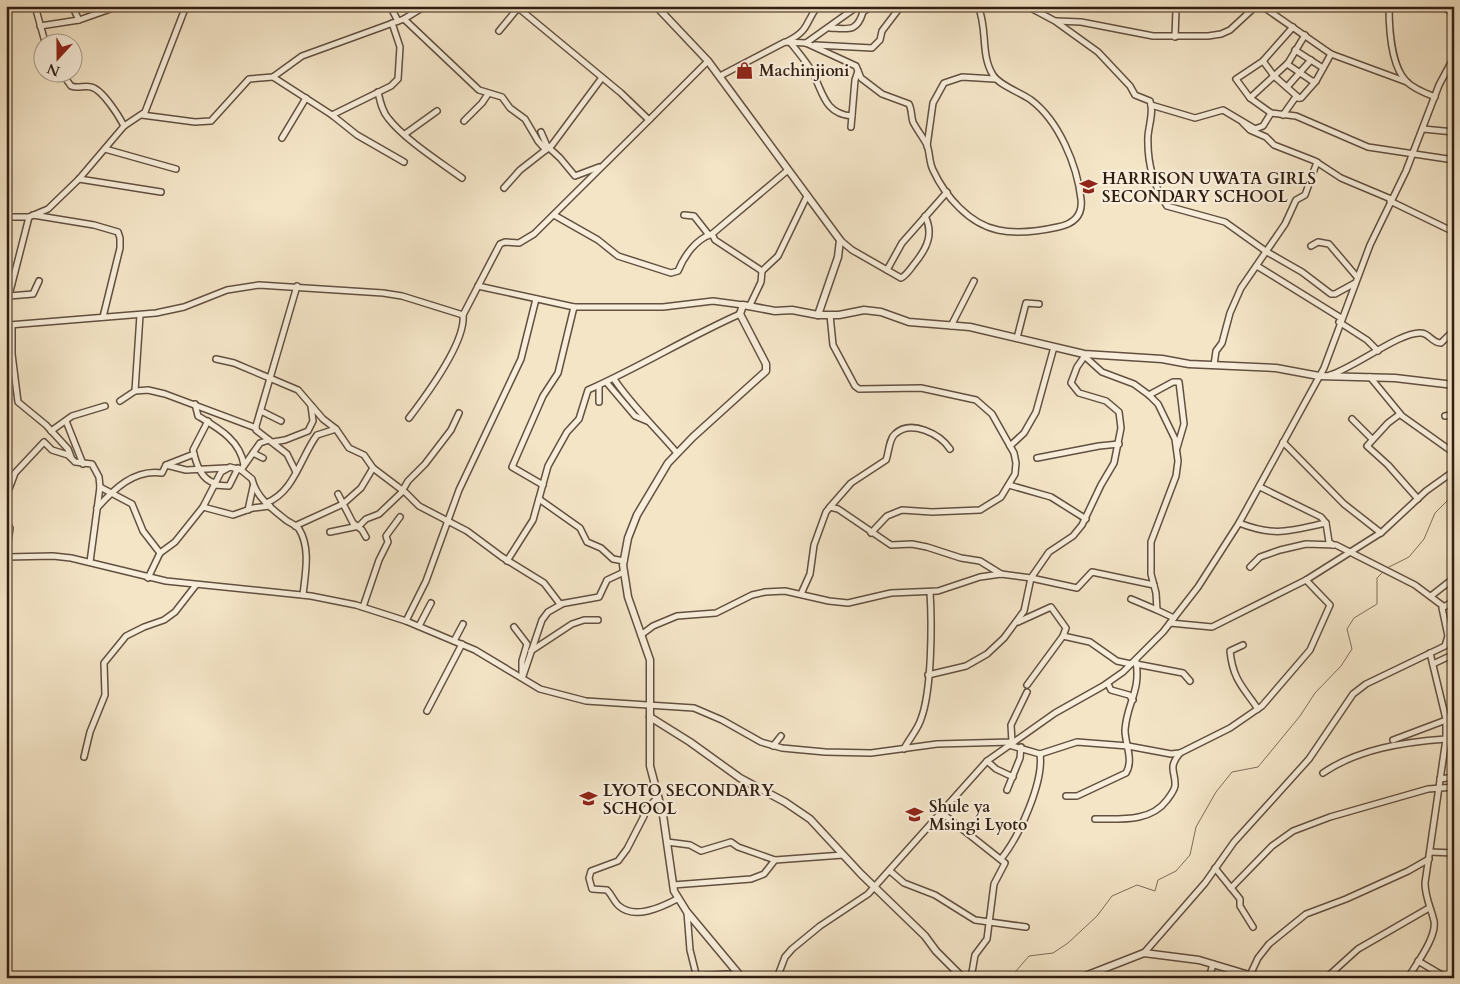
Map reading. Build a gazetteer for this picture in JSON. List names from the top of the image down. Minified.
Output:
{"places":{"shop":["Machinjioni"],"school or university":["HARRISON UWATA GIRLS SECONDARY SCHOOL","LYOTO SECONDARY SCHOOL","Shule ya Msingi Lyoto"]},"north":"bottom"}
